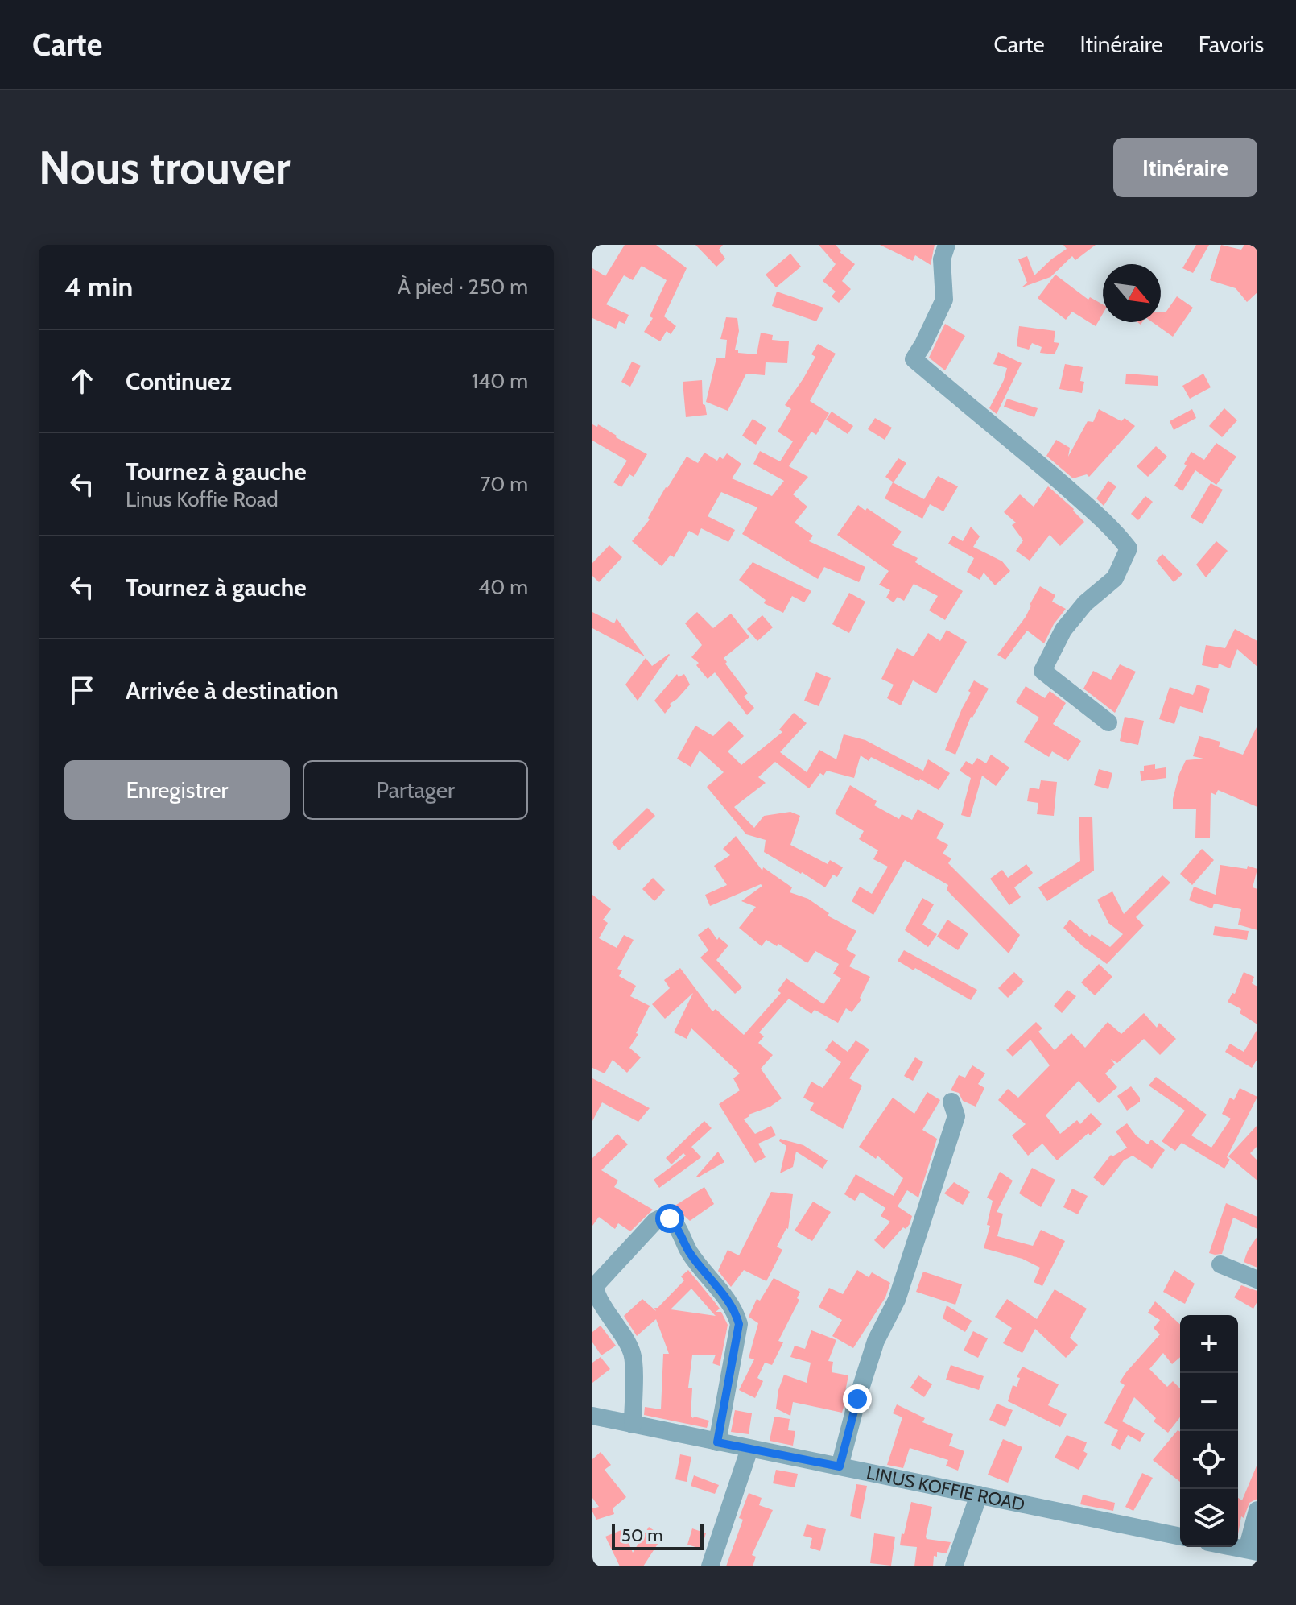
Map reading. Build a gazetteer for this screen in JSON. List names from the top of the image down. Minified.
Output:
{"streets":{"street":["LINUS KOFFIE ROAD"]},"scale_bar":"50 m","north":"bottom right","page":{"header":"Carte","nav":["Carte","Itinéraire","Favoris"],"buttons":["Itinéraire",["Enregistrer","Partager"]],"title":"Nous trouver","heading":["4 min","À pied · 250 m"],"list":[["Continuez","140 m"],["Tournez à gauche","Linus Koffie Road","70 m"],["Tournez à gauche","40 m"],"Arrivée à destination"],"map_buttons":["+","−"],"scale":"50 m"}}
